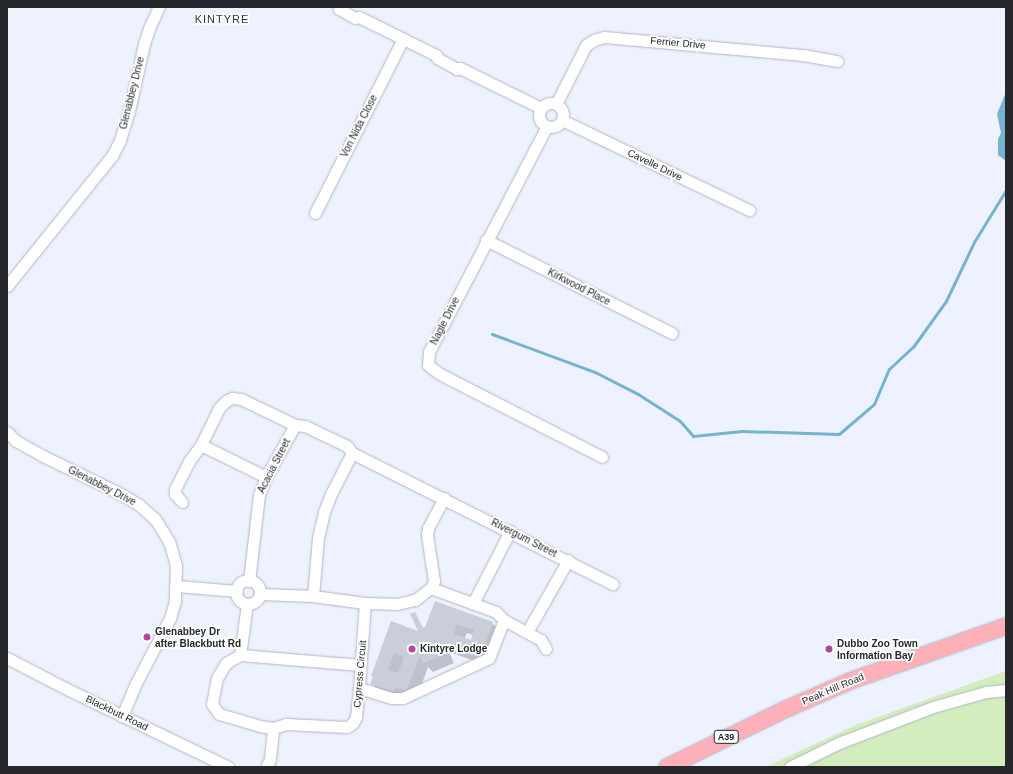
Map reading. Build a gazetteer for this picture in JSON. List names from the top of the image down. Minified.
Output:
{"streets":{"highway":["Peak Hill Road","A39"],"street":["Ferrier Drive","Glenabbey Drive","Von Nida Close","Cavelle Drive","Kirkwood Place","Nagle Drive","Acacia Street","Rivergum Street","Cypress Circuit","Blackbutt Road"]},"crossings":[["Ferrier Drive","Cavelle Drive"],["Ferrier Drive","Nagle Drive"],["Glenabbey Drive","Blackbutt Road"],["Cavelle Drive","Nagle Drive"],["Kirkwood Place","Nagle Drive"],["Acacia Street","Rivergum Street"]],"districts":["KINTYRE"],"places":["Glenabbey Dr after Blackbutt Rd","Kintyre Lodge","Dubbo Zoo Town Information Bay"]}
